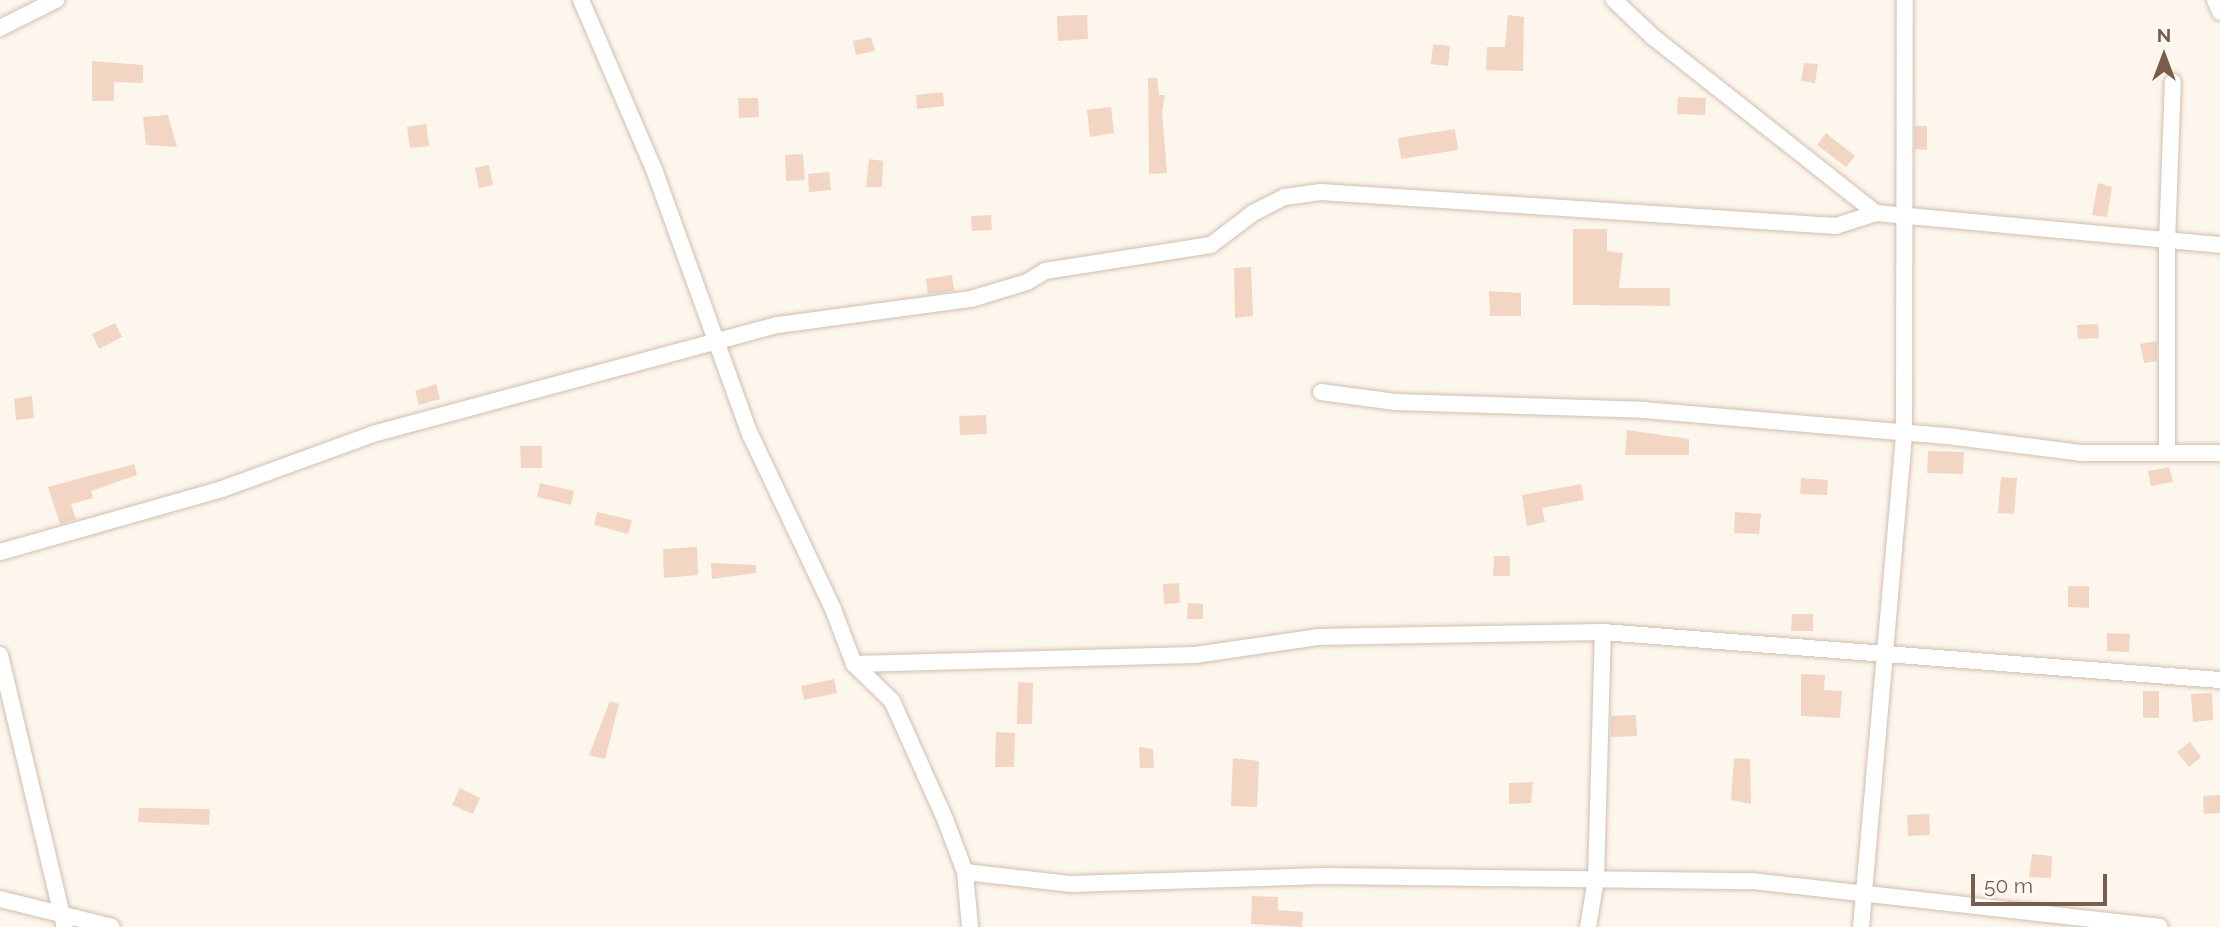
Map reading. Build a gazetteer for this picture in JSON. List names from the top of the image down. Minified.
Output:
{"scale_bar":"50 m","north":"top"}
